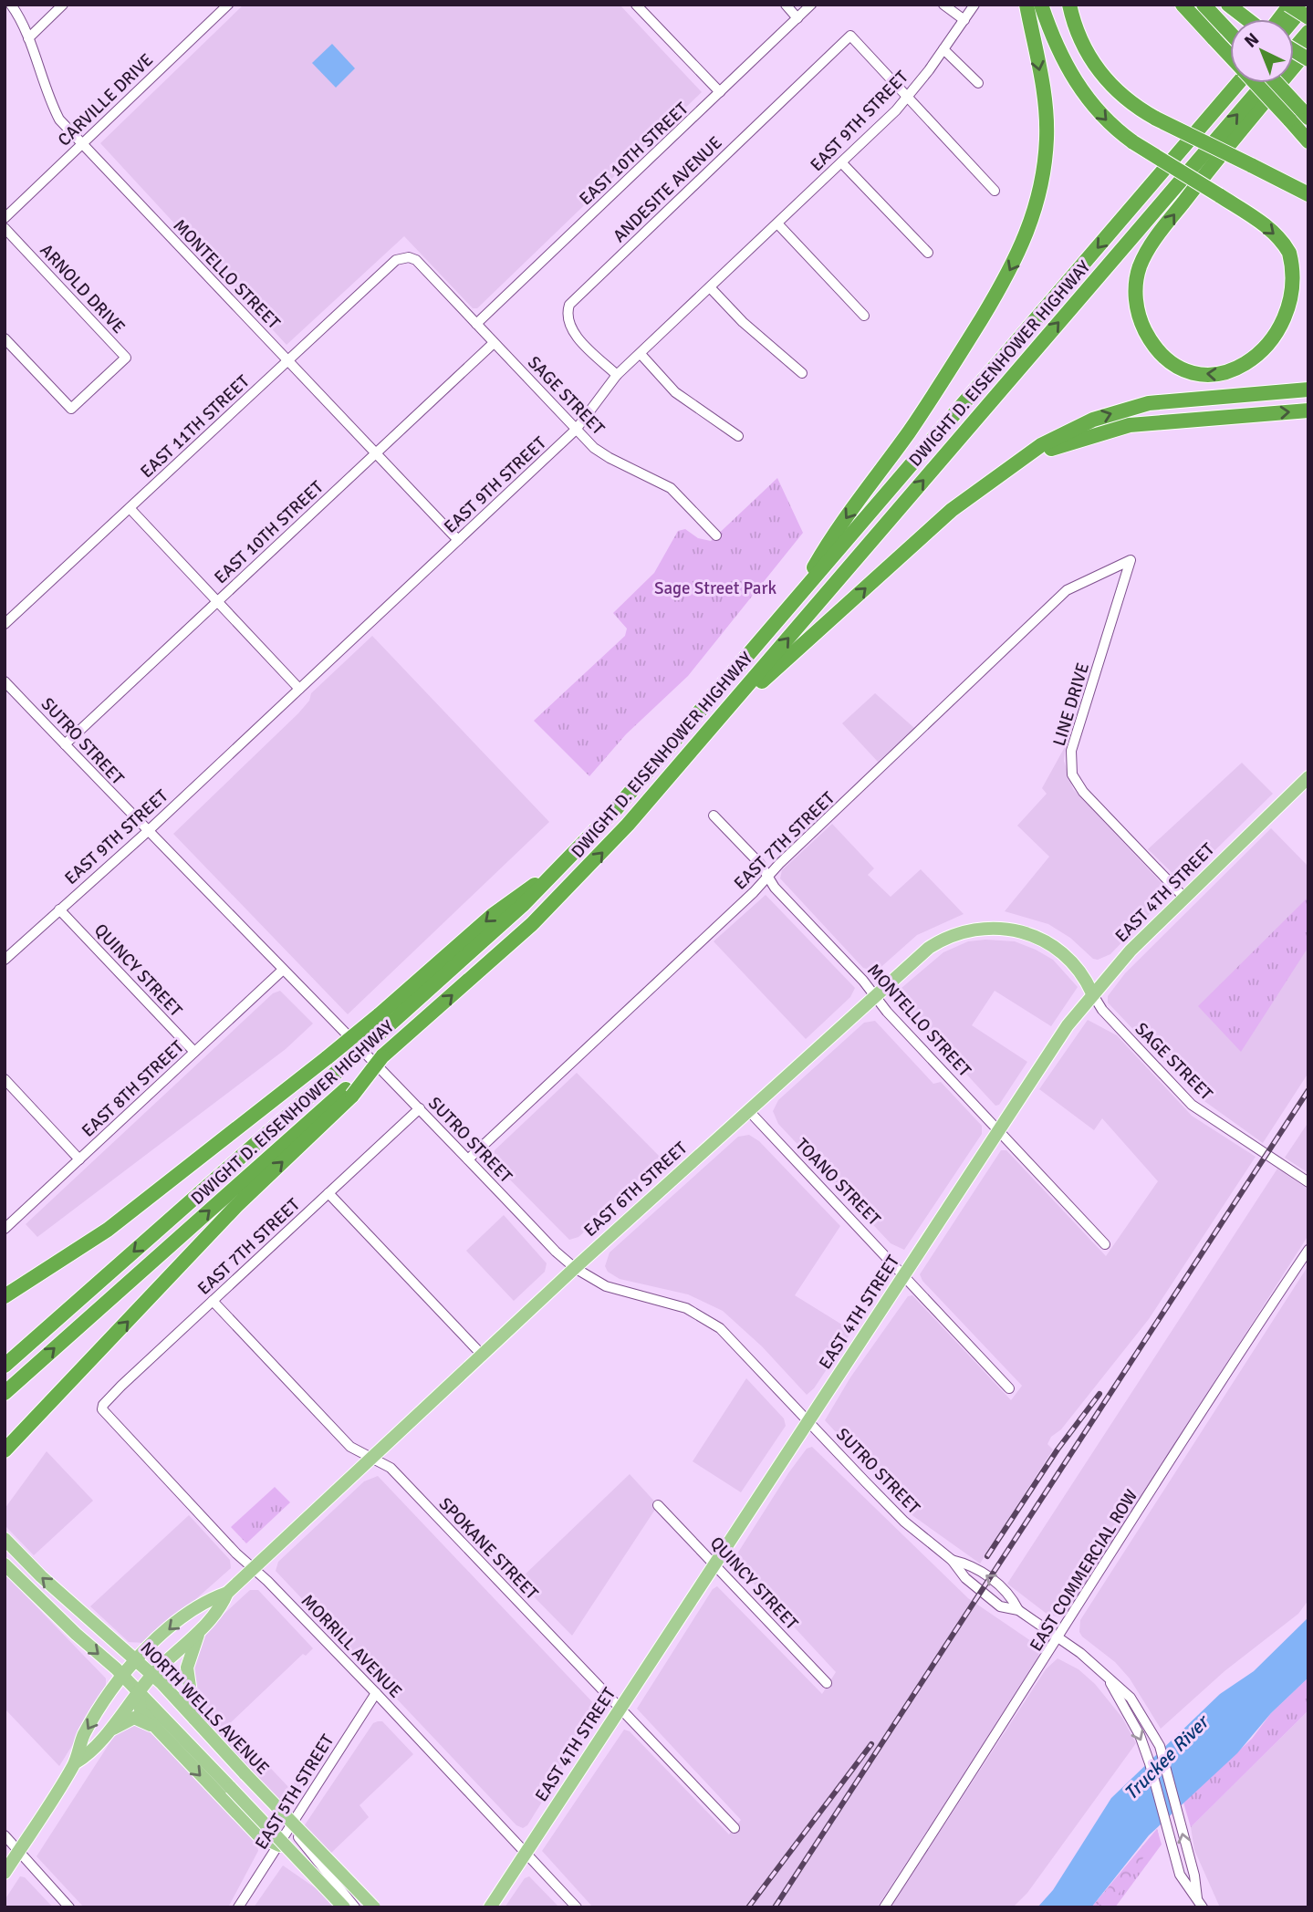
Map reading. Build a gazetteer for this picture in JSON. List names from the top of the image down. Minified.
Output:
{"streets":{"highway":["DWIGHT D. EISENHOWER HIGHWAY"],"main road":["EAST 4TH STREET","EAST 6TH STREET","NORTH WELLS AVENUE"],"street":["CARVILLE DRIVE","EAST 9TH STREET","EAST 10TH STREET","ANDESITE AVENUE","MONTELLO STREET","ARNOLD DRIVE","SAGE STREET","EAST 11TH STREET","LINE DRIVE","SUTRO STREET","EAST 7TH STREET","QUINCY STREET","EAST 8TH STREET","TOANO STREET","SPOKANE STREET","EAST COMMERCIAL ROW","MORRILL AVENUE","EAST 5TH STREET"]},"crossings":[["CARVILLE DRIVE","MONTELLO STREET"],["EAST 9TH STREET","ANDESITE AVENUE"],["EAST 9TH STREET","MONTELLO STREET"],["EAST 9TH STREET","SAGE STREET"],["EAST 9TH STREET","SUTRO STREET"],["EAST 9TH STREET","QUINCY STREET"],["EAST 10TH STREET","MONTELLO STREET"],["EAST 10TH STREET","SAGE STREET"],["EAST 10TH STREET","SUTRO STREET"],["MONTELLO STREET","EAST 11TH STREET"],["MONTELLO STREET","EAST 7TH STREET"],["MONTELLO STREET","EAST 4TH STREET"],["MONTELLO STREET","EAST 6TH STREET"],["SAGE STREET","EAST 11TH STREET"],["SAGE STREET","EAST 4TH STREET"],["SAGE STREET","EAST 6TH STREET"],["LINE DRIVE","EAST 7TH STREET"],["LINE DRIVE","EAST 4TH STREET"],["SUTRO STREET","EAST 7TH STREET"],["SUTRO STREET","EAST 4TH STREET"],["SUTRO STREET","EAST 8TH STREET"],["SUTRO STREET","EAST 6TH STREET"],["SUTRO STREET","EAST COMMERCIAL ROW"],["EAST 7TH STREET","SPOKANE STREET"],["EAST 7TH STREET","MORRILL AVENUE"],["EAST 4TH STREET","QUINCY STREET"],["EAST 4TH STREET","TOANO STREET"],["EAST 4TH STREET","EAST 6TH STREET"],["EAST 4TH STREET","SPOKANE STREET"],["EAST 4TH STREET","MORRILL AVENUE"],["QUINCY STREET","EAST 8TH STREET"],["TOANO STREET","EAST 6TH STREET"],["EAST 6TH STREET","SPOKANE STREET"],["EAST 6TH STREET","MORRILL AVENUE"],["EAST 6TH STREET","NORTH WELLS AVENUE"],["MORRILL AVENUE","EAST 5TH STREET"]],"water":["Truckee River"],"parks":["Sage Street Park"],"north":"top left"}
